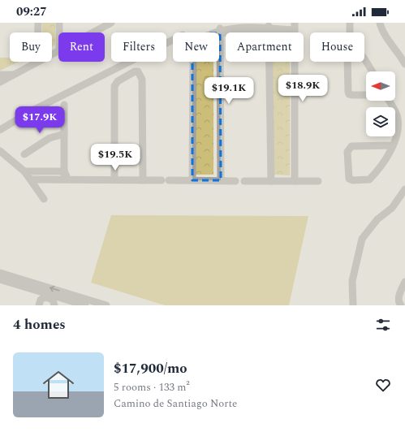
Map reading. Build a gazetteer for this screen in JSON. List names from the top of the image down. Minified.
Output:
{"north":"left","page":{"status":"09:27","chip":["Buy","Rent","Filters","New","Apartment","House"],"price":["$18.9K","$19.1K","$17.9K","$19.5K"],"heading":"4 homes","list":[{"name":"$17,900/mo","note":"5 rooms · 133 m² · Camino de Santiago Norte"}]}}
